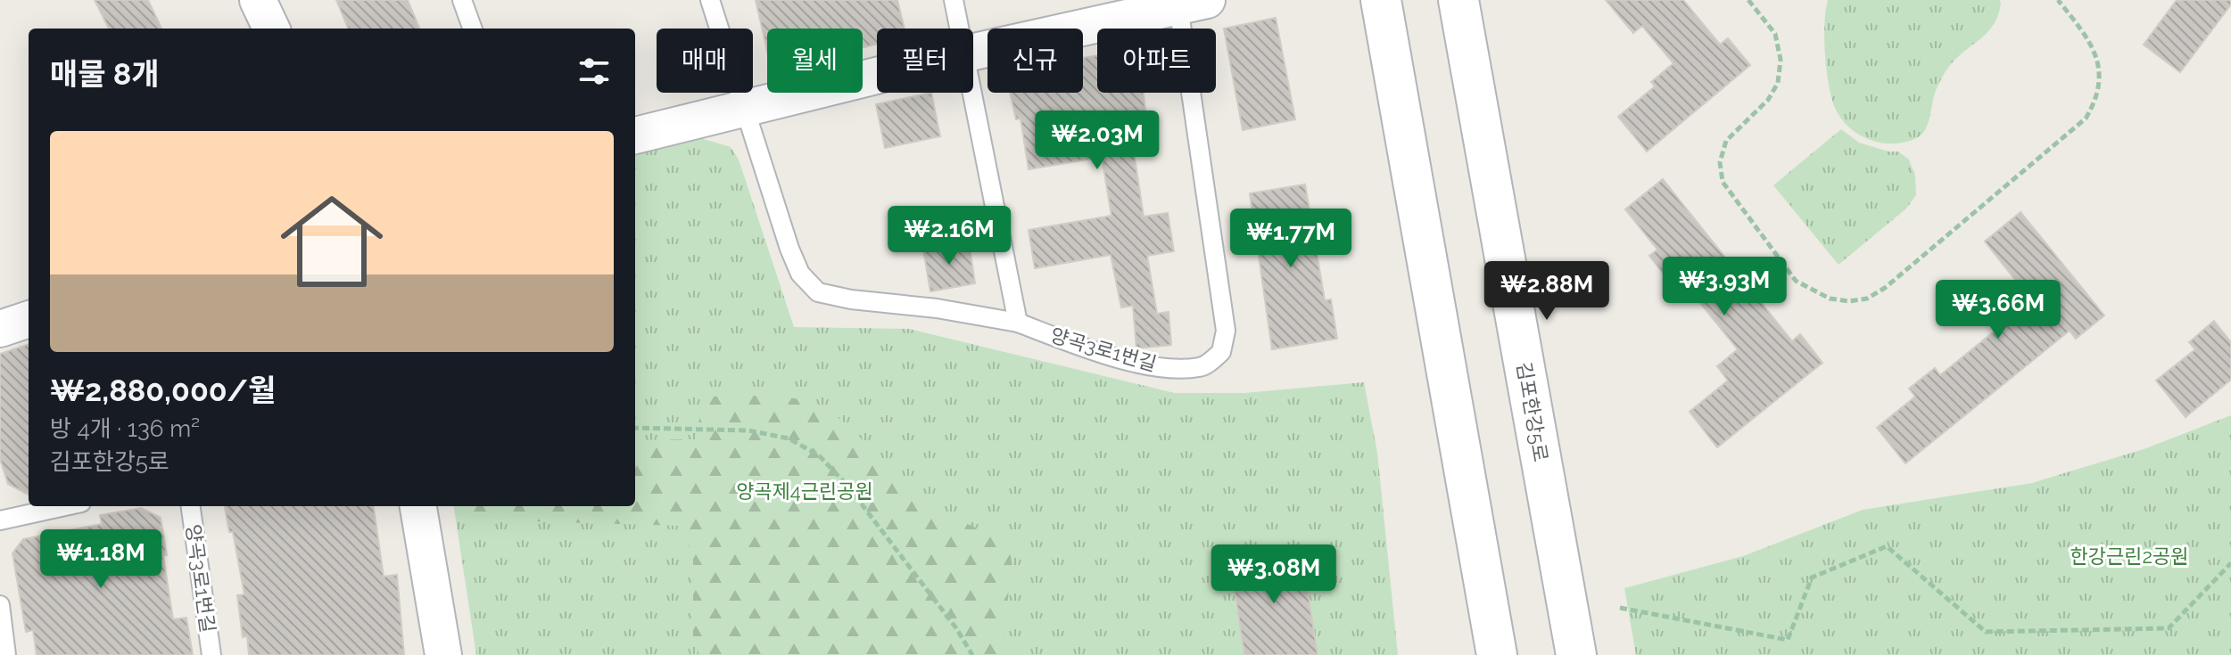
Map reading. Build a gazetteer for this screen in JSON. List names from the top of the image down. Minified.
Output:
{"streets":{"street":["양곡3로1번길","김포한강5로"]},"parks":["양곡제4근린공원","한강근린2공원"],"page":{"chip":["매매","월세","필터","신규","아파트"],"heading":"매물 8개","price":["₩2.03M","₩2.16M","₩1.77M","₩3.93M","₩2.88M","₩3.66M","₩1.18M","₩3.08M"],"list":[{"name":"₩2,880,000/월","note":"방 4개 · 136 m² · 김포한강5로"}]}}
